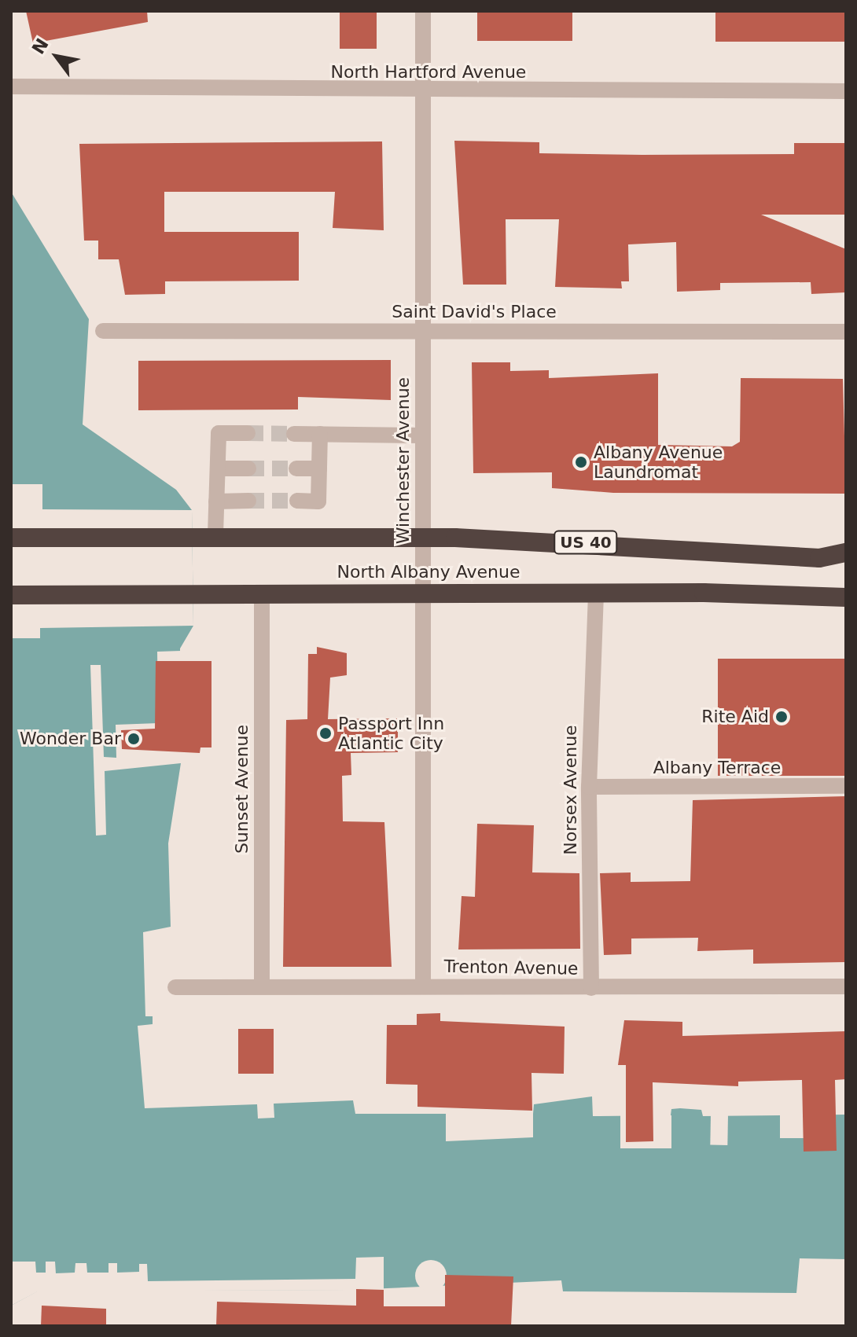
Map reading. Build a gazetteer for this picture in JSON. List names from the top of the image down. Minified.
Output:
{"streets":{"highway":["US 40","North Albany Avenue"],"street":["North Hartford Avenue","Saint David's Place","Winchester Avenue","Albany Terrace","Sunset Avenue","Norsex Avenue","Trenton Avenue"]},"crossings":[["North Hartford Avenue","Winchester Avenue"],["Saint David's Place","Winchester Avenue"],["Winchester Avenue","North Albany Avenue"],["Winchester Avenue","Trenton Avenue"],["North Albany Avenue","Sunset Avenue"],["North Albany Avenue","Norsex Avenue"],["Albany Terrace","Norsex Avenue"],["Sunset Avenue","Trenton Avenue"],["Norsex Avenue","Trenton Avenue"]],"places":["Albany Avenue Laundromat","Rite Aid","Passport Inn Atlantic City","Wonder Bar"],"north":"top left"}
